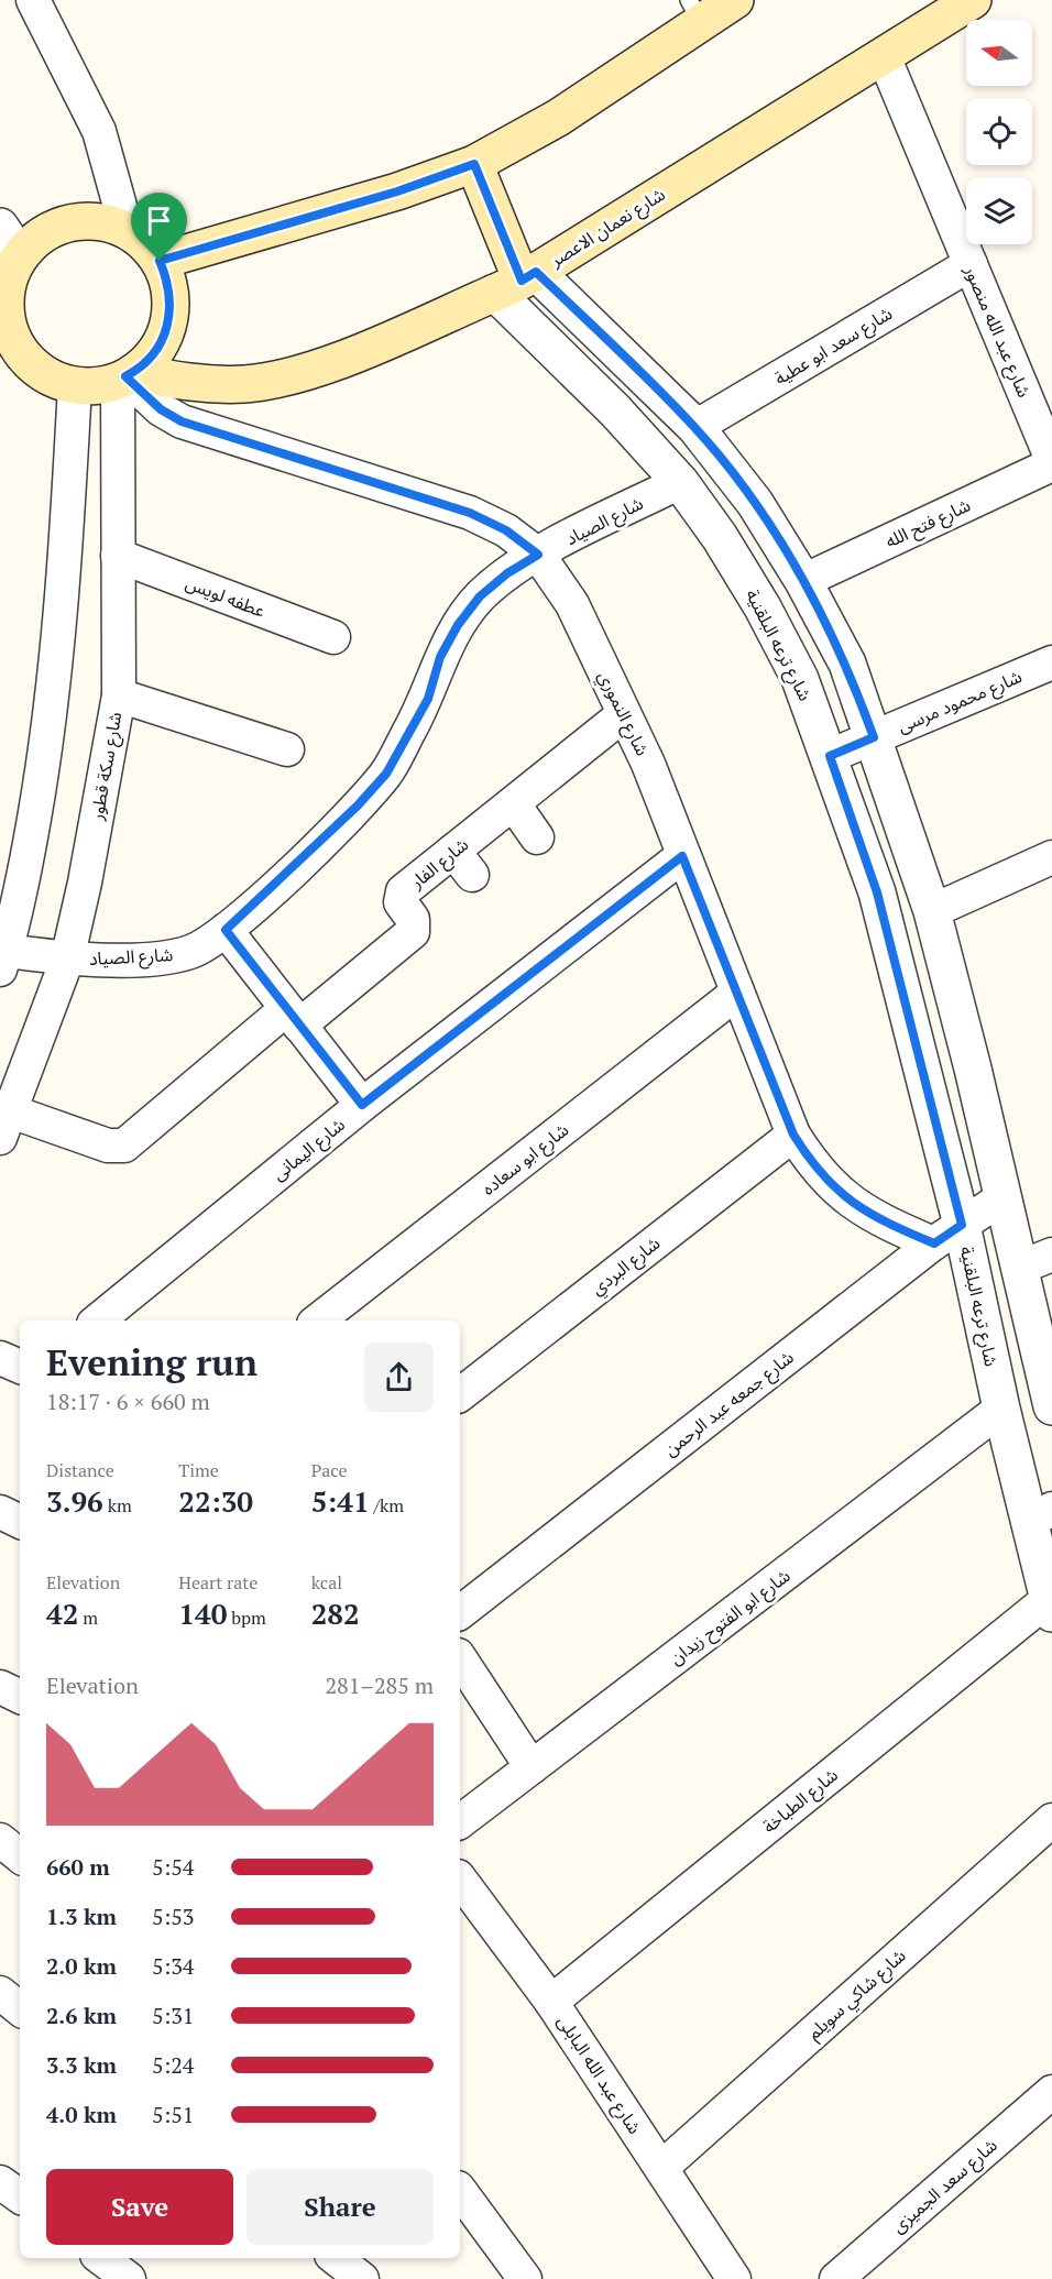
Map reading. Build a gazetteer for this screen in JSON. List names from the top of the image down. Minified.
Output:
{"streets":{"main road":["شارع نعمان الاعصر"],"street":["شارع عبد الله منصور","شارع سعد ابو عطية","شارع الصياد","شارع فتح الله","عطفه لويس","شارع ترعه البلقنية","شارع محمود مرسى","شارع النموري","شارع سكة قطور","شارع الفار","شارع اليمانى","شارع ابو سعاده","شارع البردي","شارع جمعه عبد الرحمن","شارع ابو الفتوح زيدان","شارع الطباخة","شارع شاكي سويلم","شارع عبد الله البابلى","شارع سعد الجميزى"]},"crossings":[["شارع نعمان الاعصر","شارع عبد الله منصور"],["شارع نعمان الاعصر","شارع ترعه البلقنية"],["شارع نعمان الاعصر","شارع النموري"],["شارع نعمان الاعصر","شارع سكة قطور"],["شارع عبد الله منصور","شارع سعد ابو عطية"],["شارع عبد الله منصور","شارع فتح الله"],["شارع الصياد","شارع ترعه البلقنية"],["شارع الصياد","شارع النموري"],["شارع الصياد","شارع سكة قطور"],["عطفه لويس","شارع سكة قطور"],["شارع ترعه البلقنية","شارع محمود مرسى"],["شارع ترعه البلقنية","شارع النموري"],["شارع ترعه البلقنية","شارع جمعه عبد الرحمن"],["شارع ترعه البلقنية","شارع ابو الفتوح زيدان"],["شارع ترعه البلقنية","شارع الطباخة"],["شارع النموري","شارع سكة قطور"],["شارع النموري","شارع الفار"],["شارع النموري","شارع اليمانى"],["شارع النموري","شارع ابو سعاده"],["شارع النموري","شارع البردي"],["شارع النموري","شارع جمعه عبد الرحمن"],["شارع سكة قطور","شارع الفار"],["شارع الطباخة","شارع عبد الله البابلى"],["شارع شاكي سويلم","شارع عبد الله البابلى"]],"north":"left","page":{"heading":["Evening run","18:17 · 6 × 660 m"],"stats":[["Distance","3.96 km"],["Time","22:30"],["Pace","5:41 /km"],["Elevation","42 m"],["Heart rate","140 bpm"],["kcal","282"]],"chart":["Elevation","281–285 m"],"list":[{"name":"660 m","note":"5:54"},{"name":"1.3 km","note":"5:53"},{"name":"2.0 km","note":"5:34"},{"name":"2.6 km","note":"5:31"},{"name":"3.3 km","note":"5:24"},{"name":"4.0 km","note":"5:51"}],"buttons":["Save","Share"]}}
